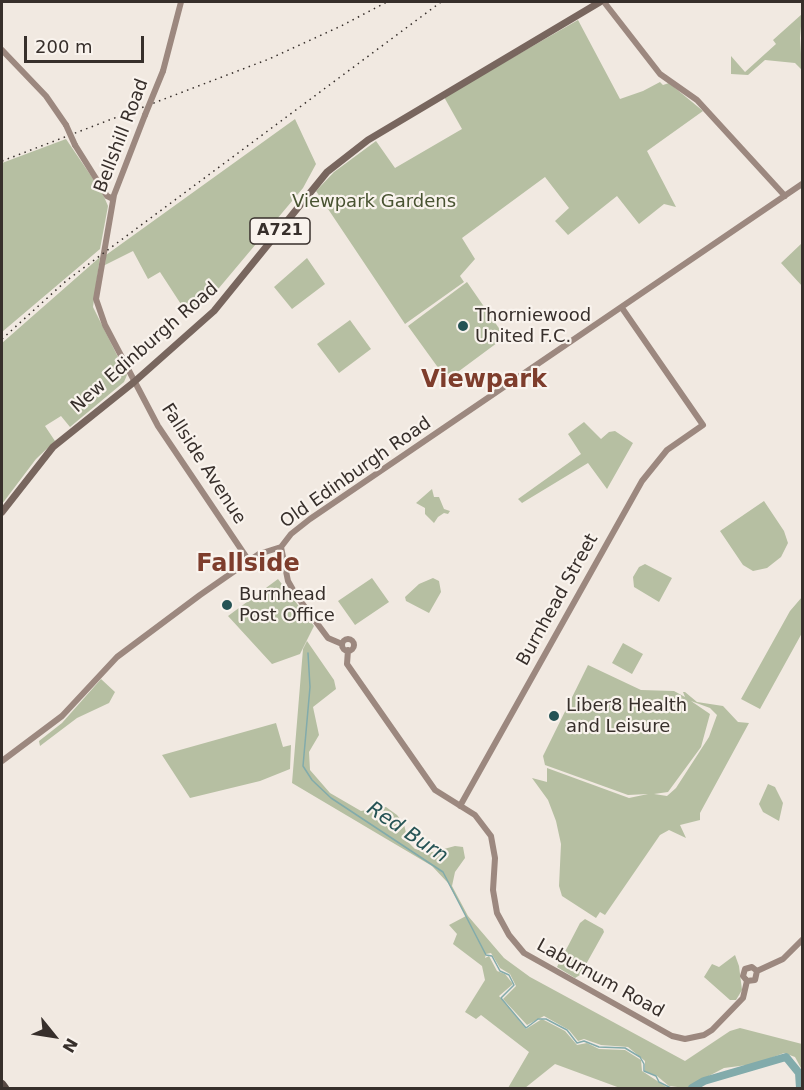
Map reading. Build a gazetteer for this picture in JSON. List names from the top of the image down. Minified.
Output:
{"streets":{"main road":["A721","New Edinburgh Road"],"street":["Bellshill Road","Fallside Avenue","Old Edinburgh Road","Burnhead Street","Laburnum Road"]},"crossings":[["Bellshill Road","New Edinburgh Road"],["Bellshill Road","Fallside Avenue"],["New Edinburgh Road","Fallside Avenue"],["Fallside Avenue","Old Edinburgh Road"],["Old Edinburgh Road","Burnhead Street"],["Old Edinburgh Road","Laburnum Road"],["Burnhead Street","Laburnum Road"]],"districts":["Viewpark","Fallside"],"water":["Red Burn"],"parks":["Viewpark Gardens"],"places":["Thorniewood United F.C.","Burnhead Post Office","Liber8 Health and Leisure"],"scale_bar":"200 m","north":"bottom right"}
